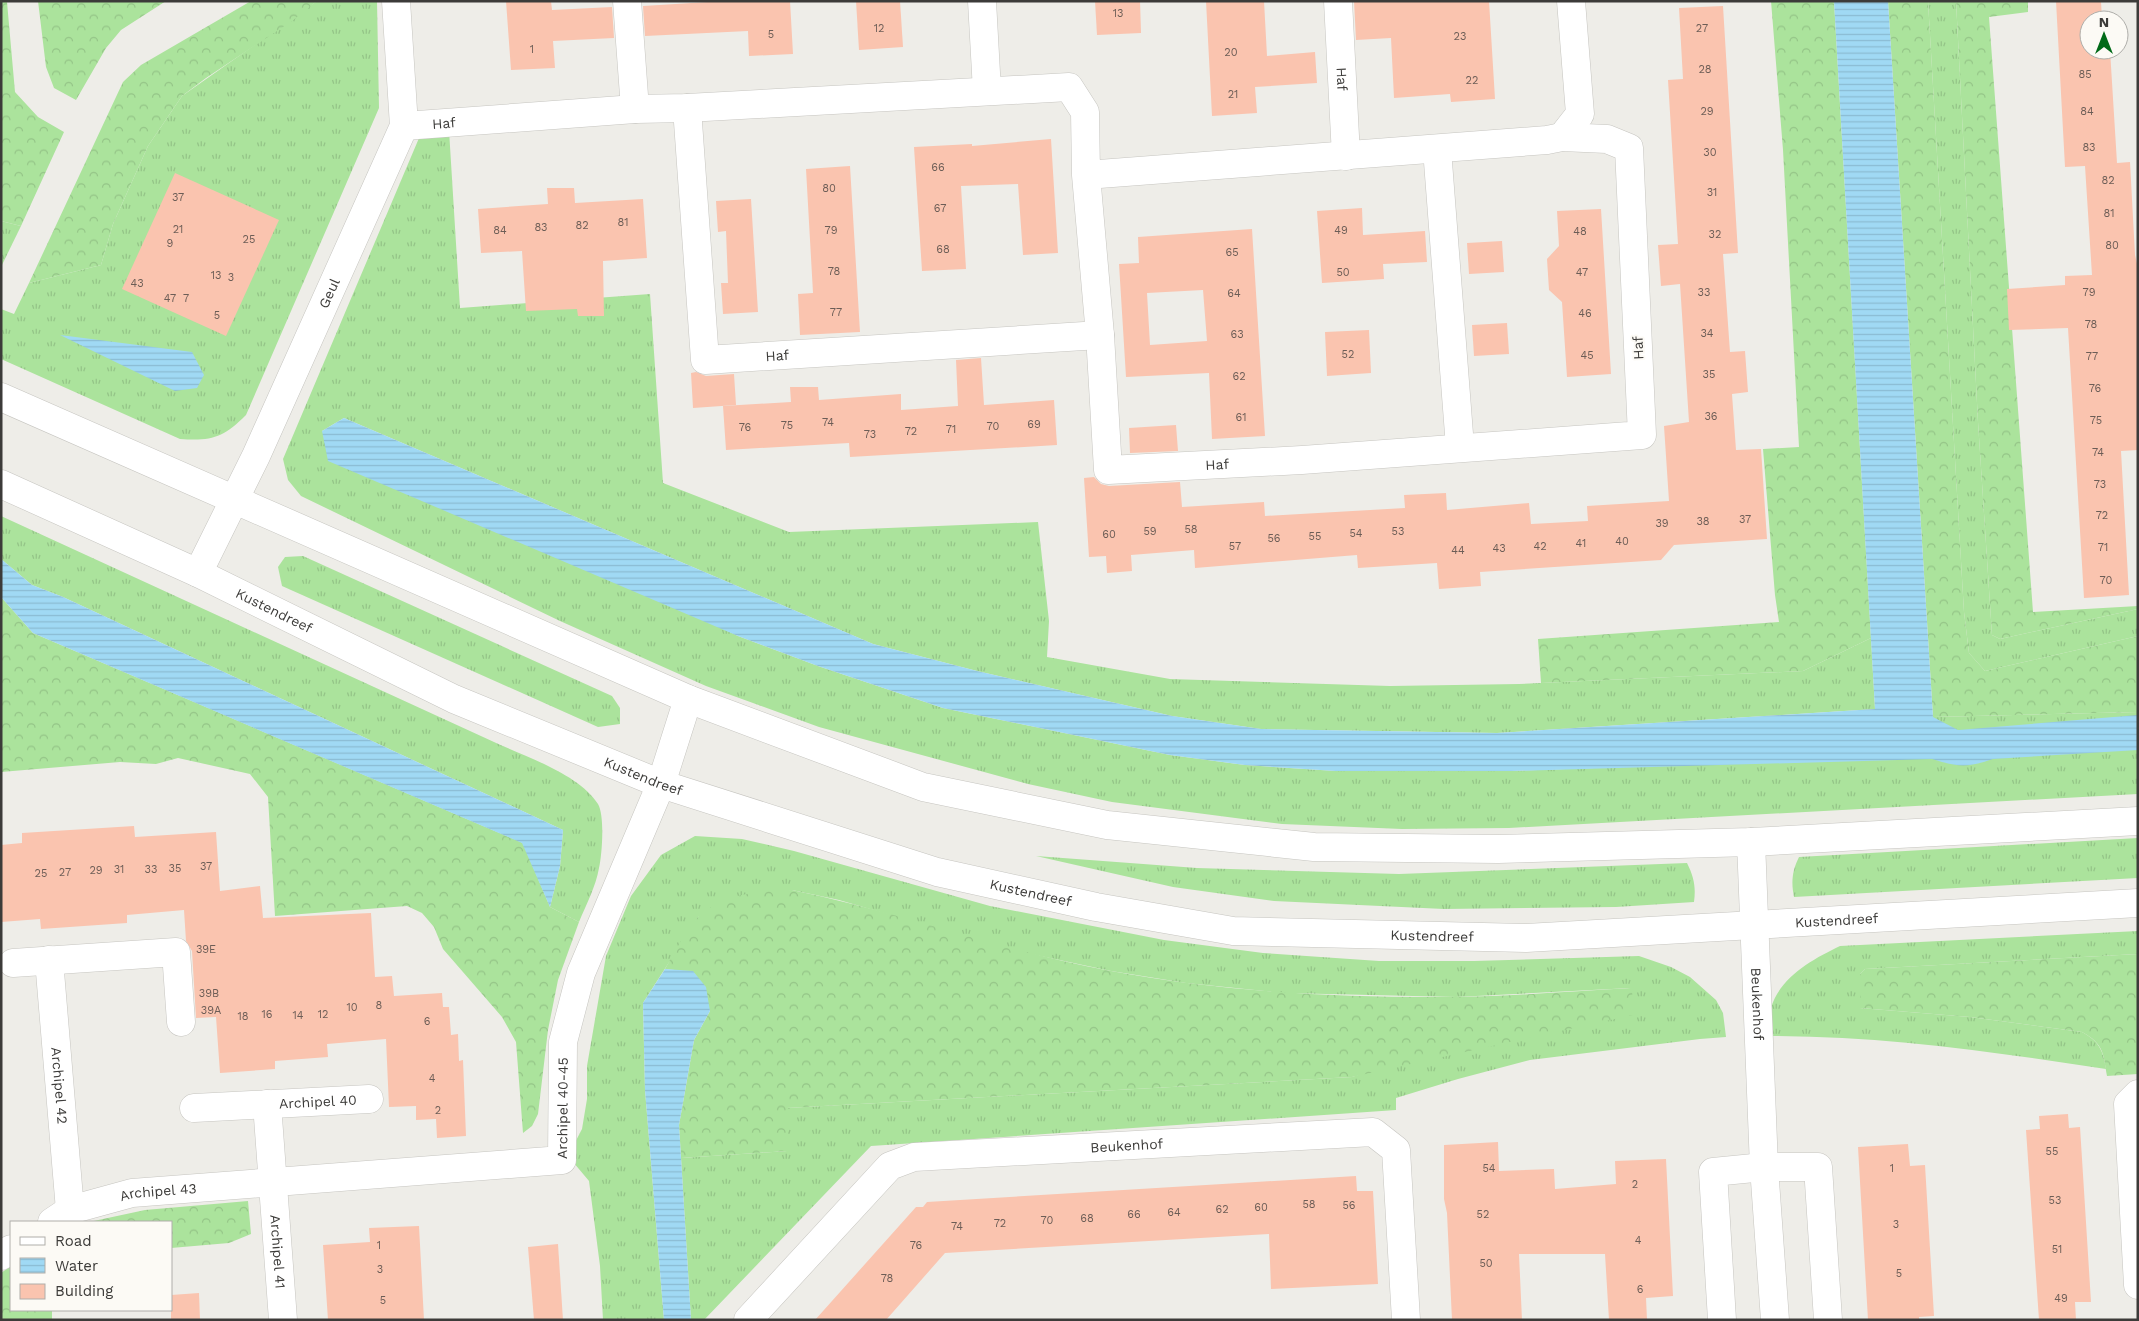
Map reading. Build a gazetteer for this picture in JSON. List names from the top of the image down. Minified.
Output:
{"streets":{"street":["Haf","Geul","Kustendreef","Beukenhof","Archipel 42","Archipel 40","Archipel 40-45","Archipel 43","Archipel 41"]},"crossings":[["Haf","Geul"],["Geul","Kustendreef"],["Kustendreef","Beukenhof"],["Kustendreef","Archipel 40-45"],["Archipel 42","Archipel 43"],["Archipel 40","Archipel 40-45"],["Archipel 40","Archipel 43"],["Archipel 40","Archipel 41"],["Archipel 40-45","Archipel 43"],["Archipel 40-45","Archipel 41"],["Archipel 43","Archipel 41"]],"house_numbers":["13","12","27","5","23","1","20","28","85","22","21","29","84","83","30","66","82","80","31","37","67","81","81","82","83","21","84","79","49","48","32","25","9","80","68","65","78","50","47","13","3","43","33","79","64","47","7","77","46","5","78","34","63","52","45","77","35","62","76","36","61","75","74","69","75","70","76","71","72","73","74","73","72","37","38","39","58","59","53","54","60","55","56","40","41","57","42","71","43","44","70","37","35","31","33","29","27","25","39E","39B","8","10","39A","16","12","14","18","6","4","2","55","54","1","2","53","58","56","60","62","64","66","52","68","70","72","3","74","4","1","76","51","50","3","5","78","6","49","5"],"legend":["Road","Water","Building"],"north":"top"}
